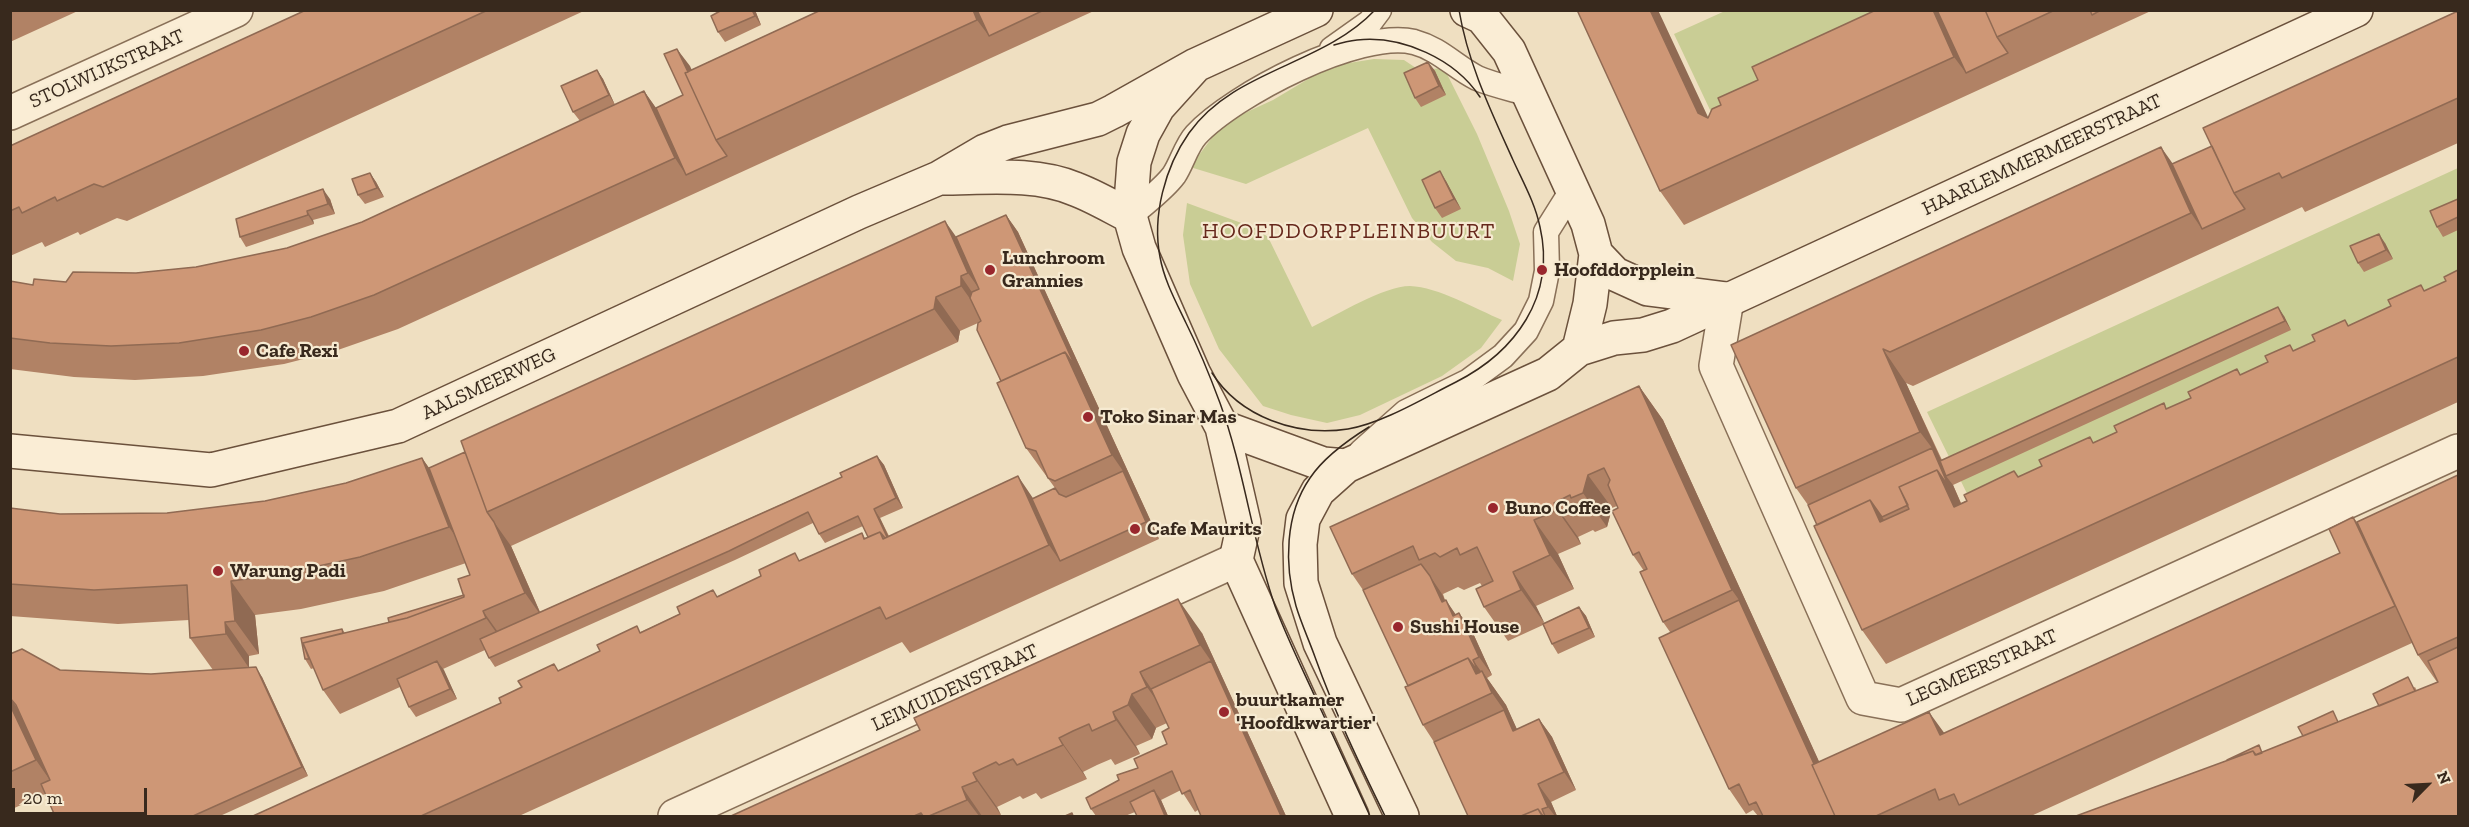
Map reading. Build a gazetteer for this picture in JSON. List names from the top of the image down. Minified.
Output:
{"streets":{"main road":["STOLWIJKSTRAAT","HAARLEMMERMEERSTRAAT","AALSMEERWEG","LEGMEERSTRAAT","LEIMUIDENSTRAAT"]},"crossings":[["HAARLEMMERMEERSTRAAT","LEGMEERSTRAAT"]],"districts":["HOOFDDORPPLEINBUURT"],"places":["Lunchroom Grannies","Hoofddorpplein","Cafe Rexi","Toko Sinar Mas","Buno Coffee","Cafe Maurits","Warung Padi","Sushi House","buurtkamer 'Hoofdkwartier'"],"scale_bar":"20 m","north":"top right"}
